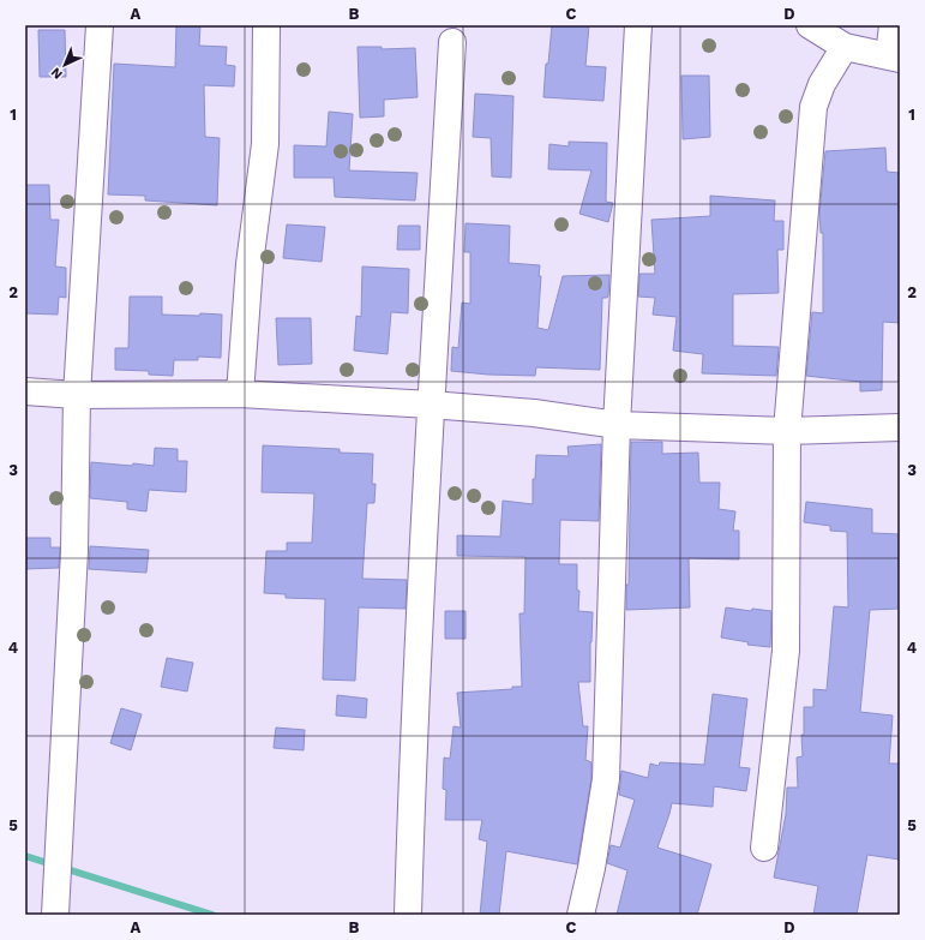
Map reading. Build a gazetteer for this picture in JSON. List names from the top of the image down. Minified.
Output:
{"north":"bottom left","grid":{"columns":["A","B","C","D"],"rows":["1","2","3","4","5"]}}
